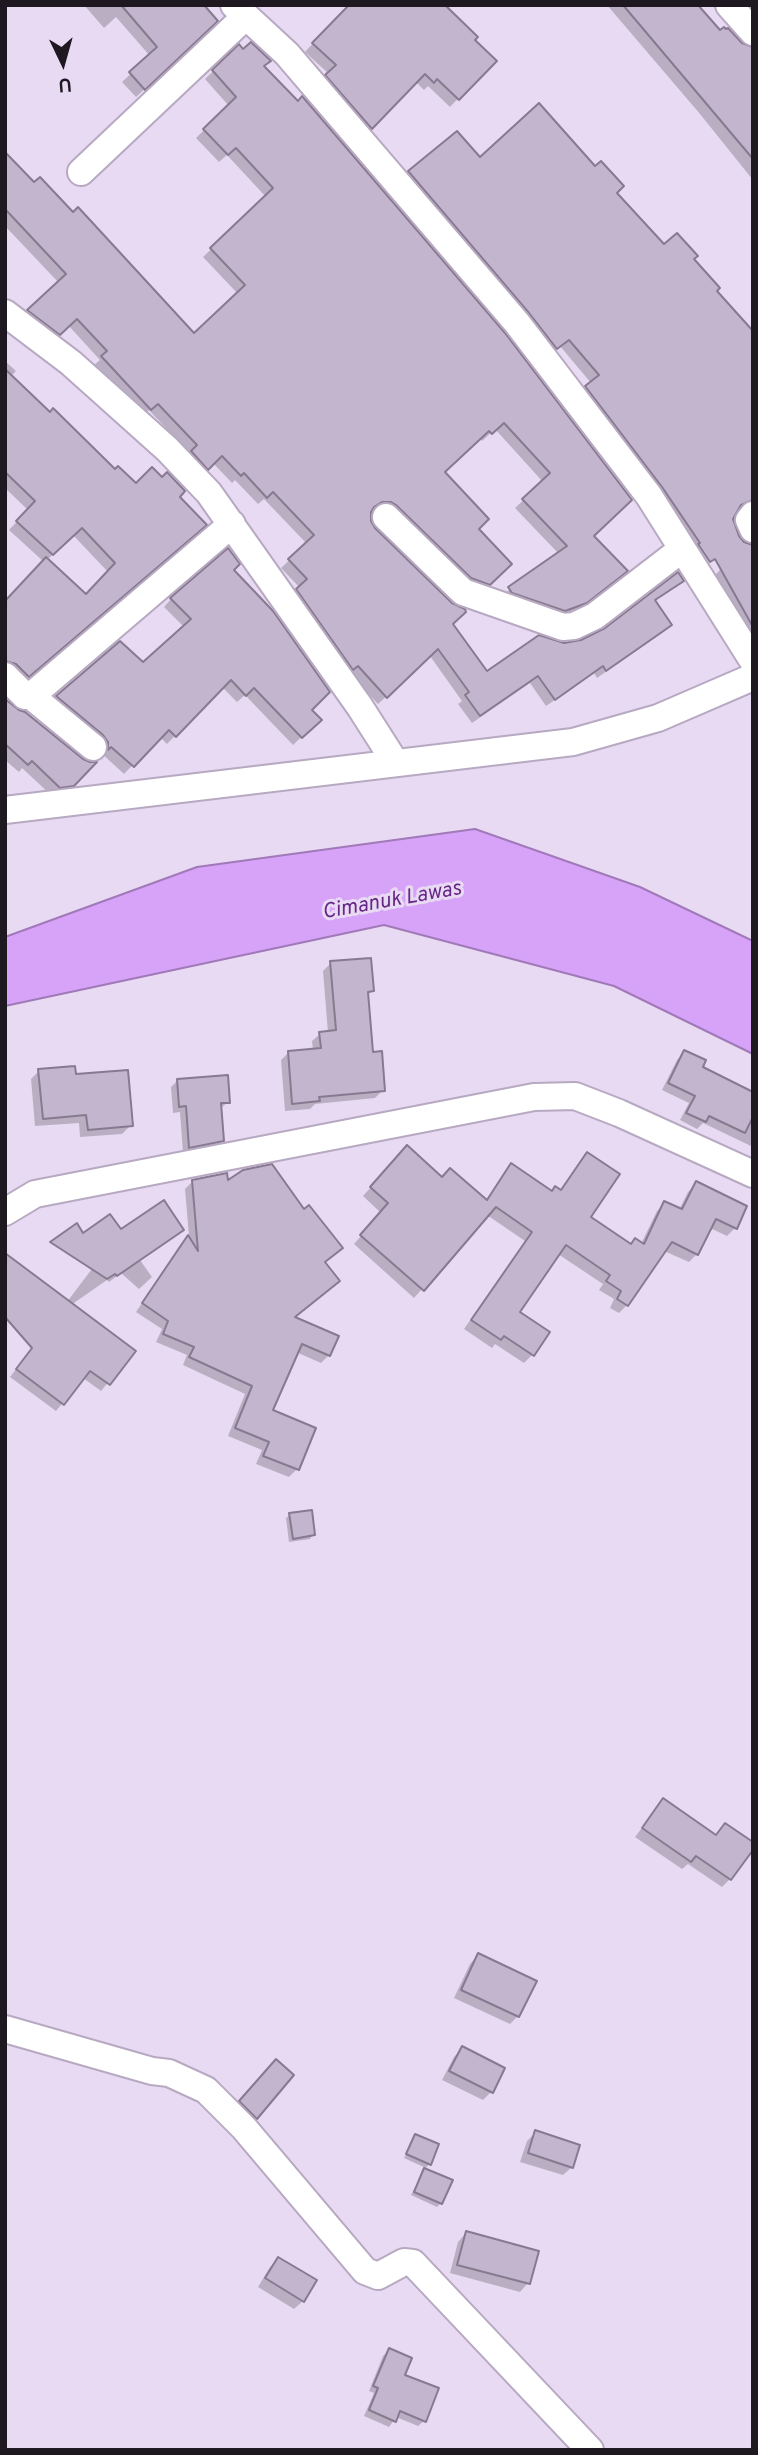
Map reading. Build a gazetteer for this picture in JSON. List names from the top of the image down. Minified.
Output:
{"water":["Cimanuk Lawas"],"north":"bottom"}
